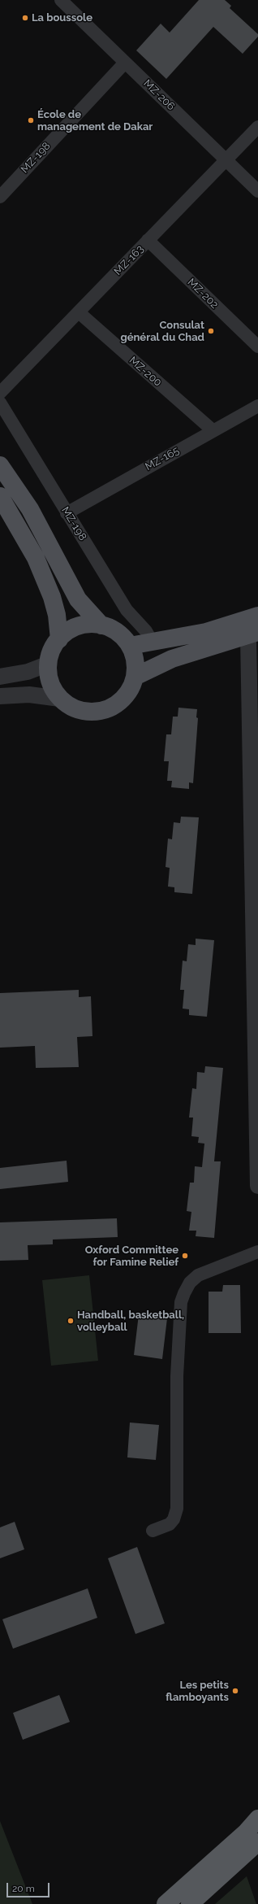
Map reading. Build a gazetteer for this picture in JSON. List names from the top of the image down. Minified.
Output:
{"streets":{"street":["MZ-206","MZ-198","MZ-163","MZ-202","MZ-200","MZ-165"]},"crossings":[["MZ-206","MZ-198"],["MZ-206","MZ-163"],["MZ-198","MZ-165"],["MZ-163","MZ-202"],["MZ-163","MZ-200"],["MZ-200","MZ-165"]],"places":["La boussole","École de management de Dakar","Consulat général du Chad","Oxford Committee for Famine Relief","Handball, basketball, volleyball","Les petits flamboyants"],"scale_bar":"20 m"}
